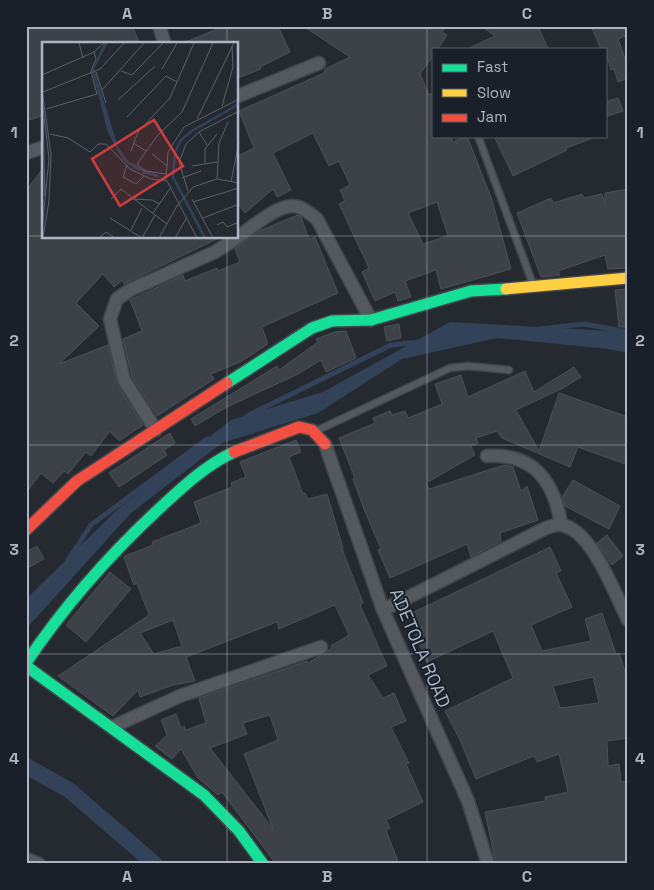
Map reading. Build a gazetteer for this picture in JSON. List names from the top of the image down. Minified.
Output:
{"streets":{"street":["ADETOLA ROAD"]},"legend":["Fast","Slow","Jam"],"grid":{"columns":["A","B","C"],"rows":["1","2","3","4"]}}
